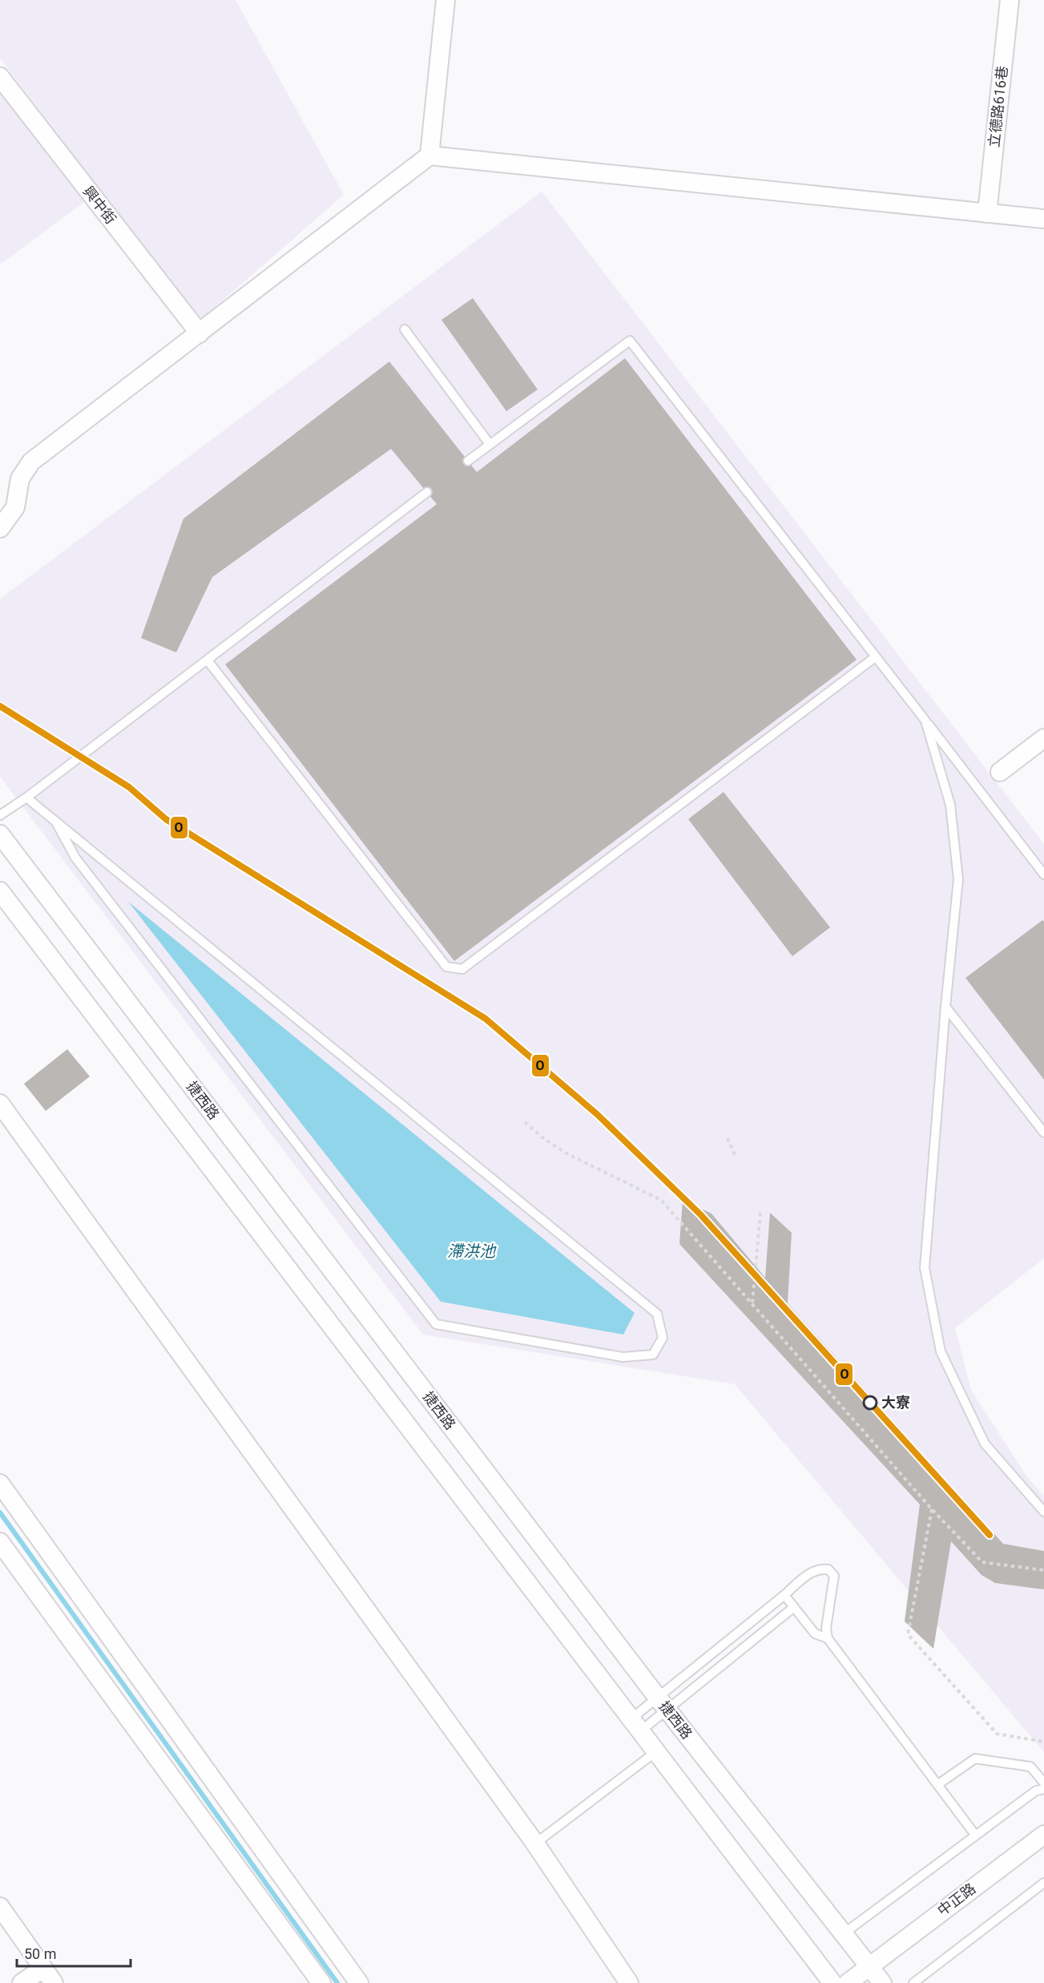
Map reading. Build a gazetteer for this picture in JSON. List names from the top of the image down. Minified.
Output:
{"streets":{"street":["立德路616巷","興中街","捷西路","中正路"]},"crossings":[["捷西路","中正路"]],"water":["滯洪池"],"places":["大寮"],"lines":["transit line O"],"scale_bar":"50 m"}
